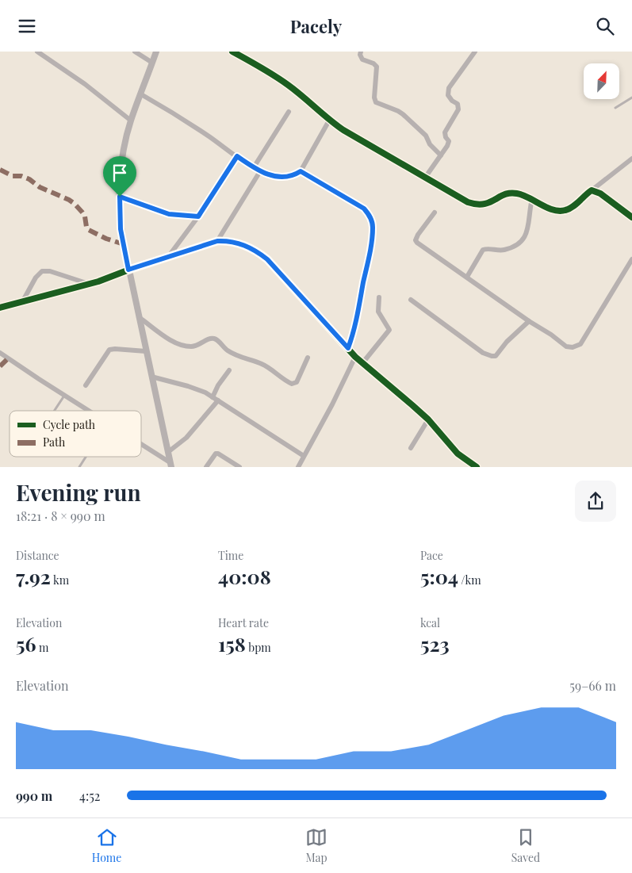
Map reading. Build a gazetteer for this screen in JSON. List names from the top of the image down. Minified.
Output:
{"legend":["Cycle path","Path"],"north":"top right","page":{"header":"Pacely","heading":["Evening run","18:21 · 8 × 990 m"],"stats":[["Distance","7.92 km"],["Time","40:08"],["Pace","5:04 /km"],["Elevation","56 m"],["Heart rate","158 bpm"],["kcal","523"]],"chart":["Elevation","59–66 m"],"list":[{"name":"990 m","note":"4:52"}],"tabs":["Home","Map","Saved"]}}
